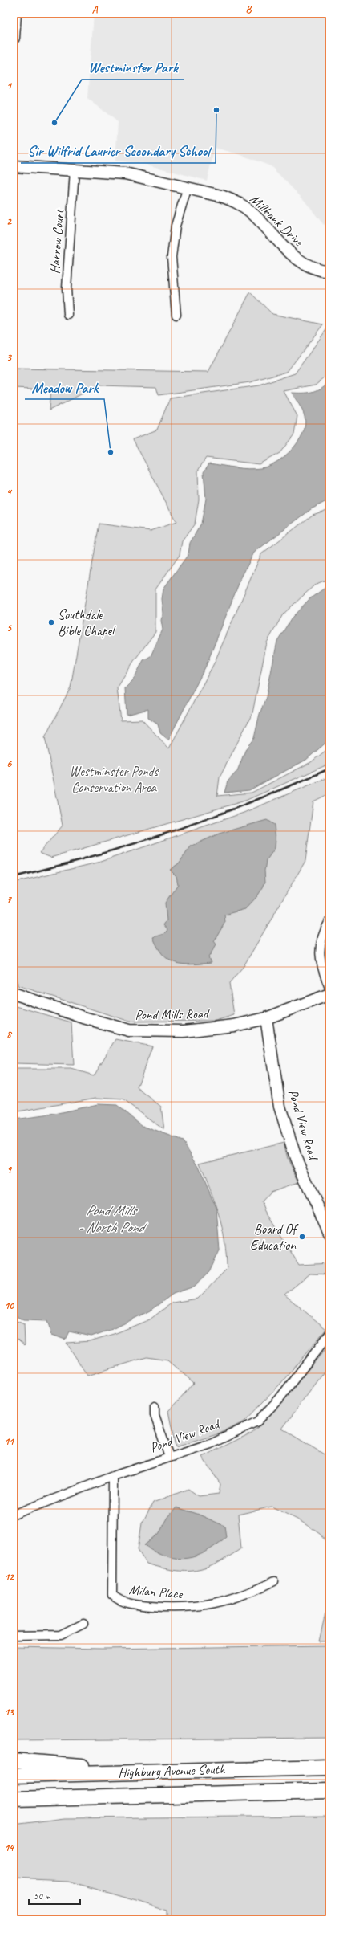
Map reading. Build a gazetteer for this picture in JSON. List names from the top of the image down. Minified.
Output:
{"streets":{"highway":["Highbury Avenue South"],"street":["Millbank Drive","Harrow Court","Pond Mills Road","Pond View Road","Milan Place"]},"crossings":[["Millbank Drive","Harrow Court"],["Pond Mills Road","Pond View Road"],["Pond View Road","Milan Place"]],"water":["Pond Mills - North Pond"],"parks":["Westminster Ponds Conservation Area"],"places":["Sir Wilfrid Laurier Secondary School","Westminster Park","Meadow Park","Southdale Bible Chapel","Board Of Education"],"scale_bar":"50 m","grid":{"columns":["A","B"],"rows":["1","2","3","4","5","6","7","8","9","10","11","12","13","14"]}}
